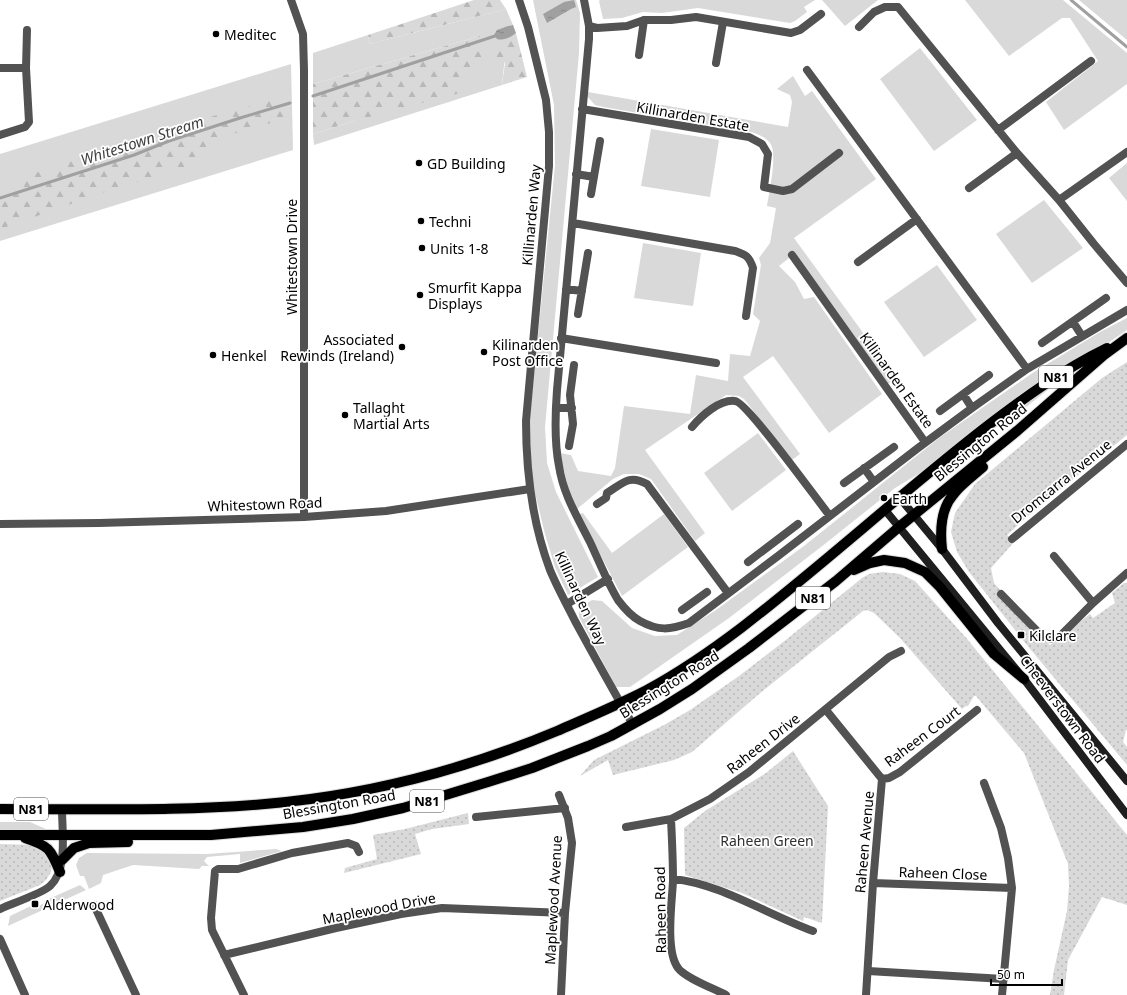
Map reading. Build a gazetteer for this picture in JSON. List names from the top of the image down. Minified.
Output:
{"streets":{"main road":["N81","Blessington Road","Cheeverstown Road"],"street":["Killinarden Estate","Killinarden Way","Whitestown Drive","Dromcarra Avenue","Whitestown Road","Raheen Court","Raheen Drive","Raheen Avenue","Raheen Close","Maplewood Avenue","Maplewood Drive","Raheen Road"]},"crossings":[["Killinarden Way","Blessington Road"],["Killinarden Way","Whitestown Road"],["Whitestown Drive","Whitestown Road"],["N81","Blessington Road"],["Blessington Road","Cheeverstown Road"],["Raheen Court","Raheen Avenue"],["Raheen Drive","Raheen Avenue"],["Raheen Drive","Raheen Road"],["Raheen Avenue","Raheen Close"],["Maplewood Avenue","Maplewood Drive"]],"water":["Whitestown Stream"],"parks":["Raheen Green"],"places":{"other":["Meditec","GD Building","Techni","Units 1-8","Smurfit Kappa Displays","Associated Rewinds (Ireland)","Kilinarden Post Office","Henkel","Tallaght Martial Arts","Earth"],"transit":["Kilclare","Alderwood"]},"scale_bar":"50 m"}
